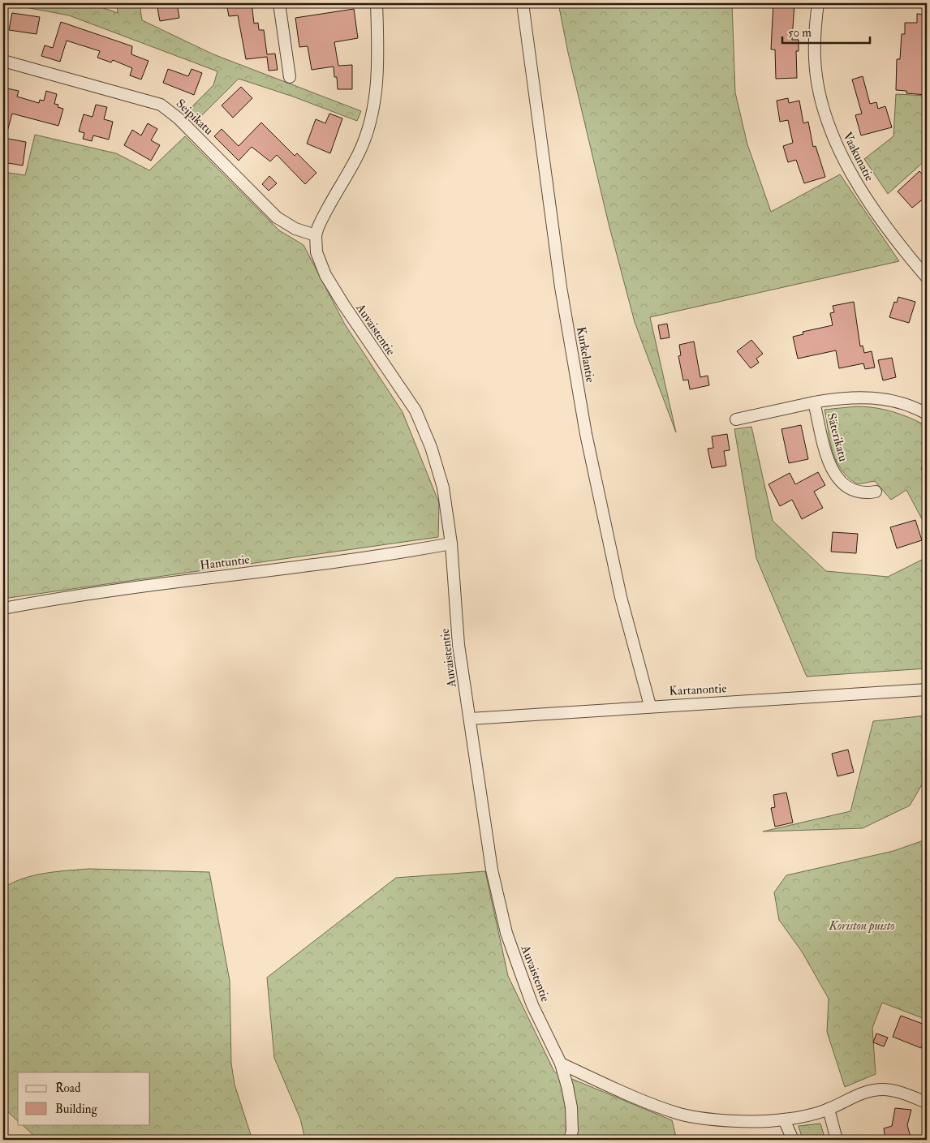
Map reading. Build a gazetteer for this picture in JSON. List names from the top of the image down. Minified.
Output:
{"streets":{"street":["Seipikatu","Vaakunatie","Auvaistentie","Kurkelantie","Säterikatu","Hantuntie","Kartanontie"]},"crossings":[["Seipikatu","Auvaistentie"],["Auvaistentie","Hantuntie"],["Auvaistentie","Kartanontie"],["Kurkelantie","Kartanontie"]],"parks":["Koriston puisto"],"legend":["Road","Building"],"scale_bar":"50 m"}
